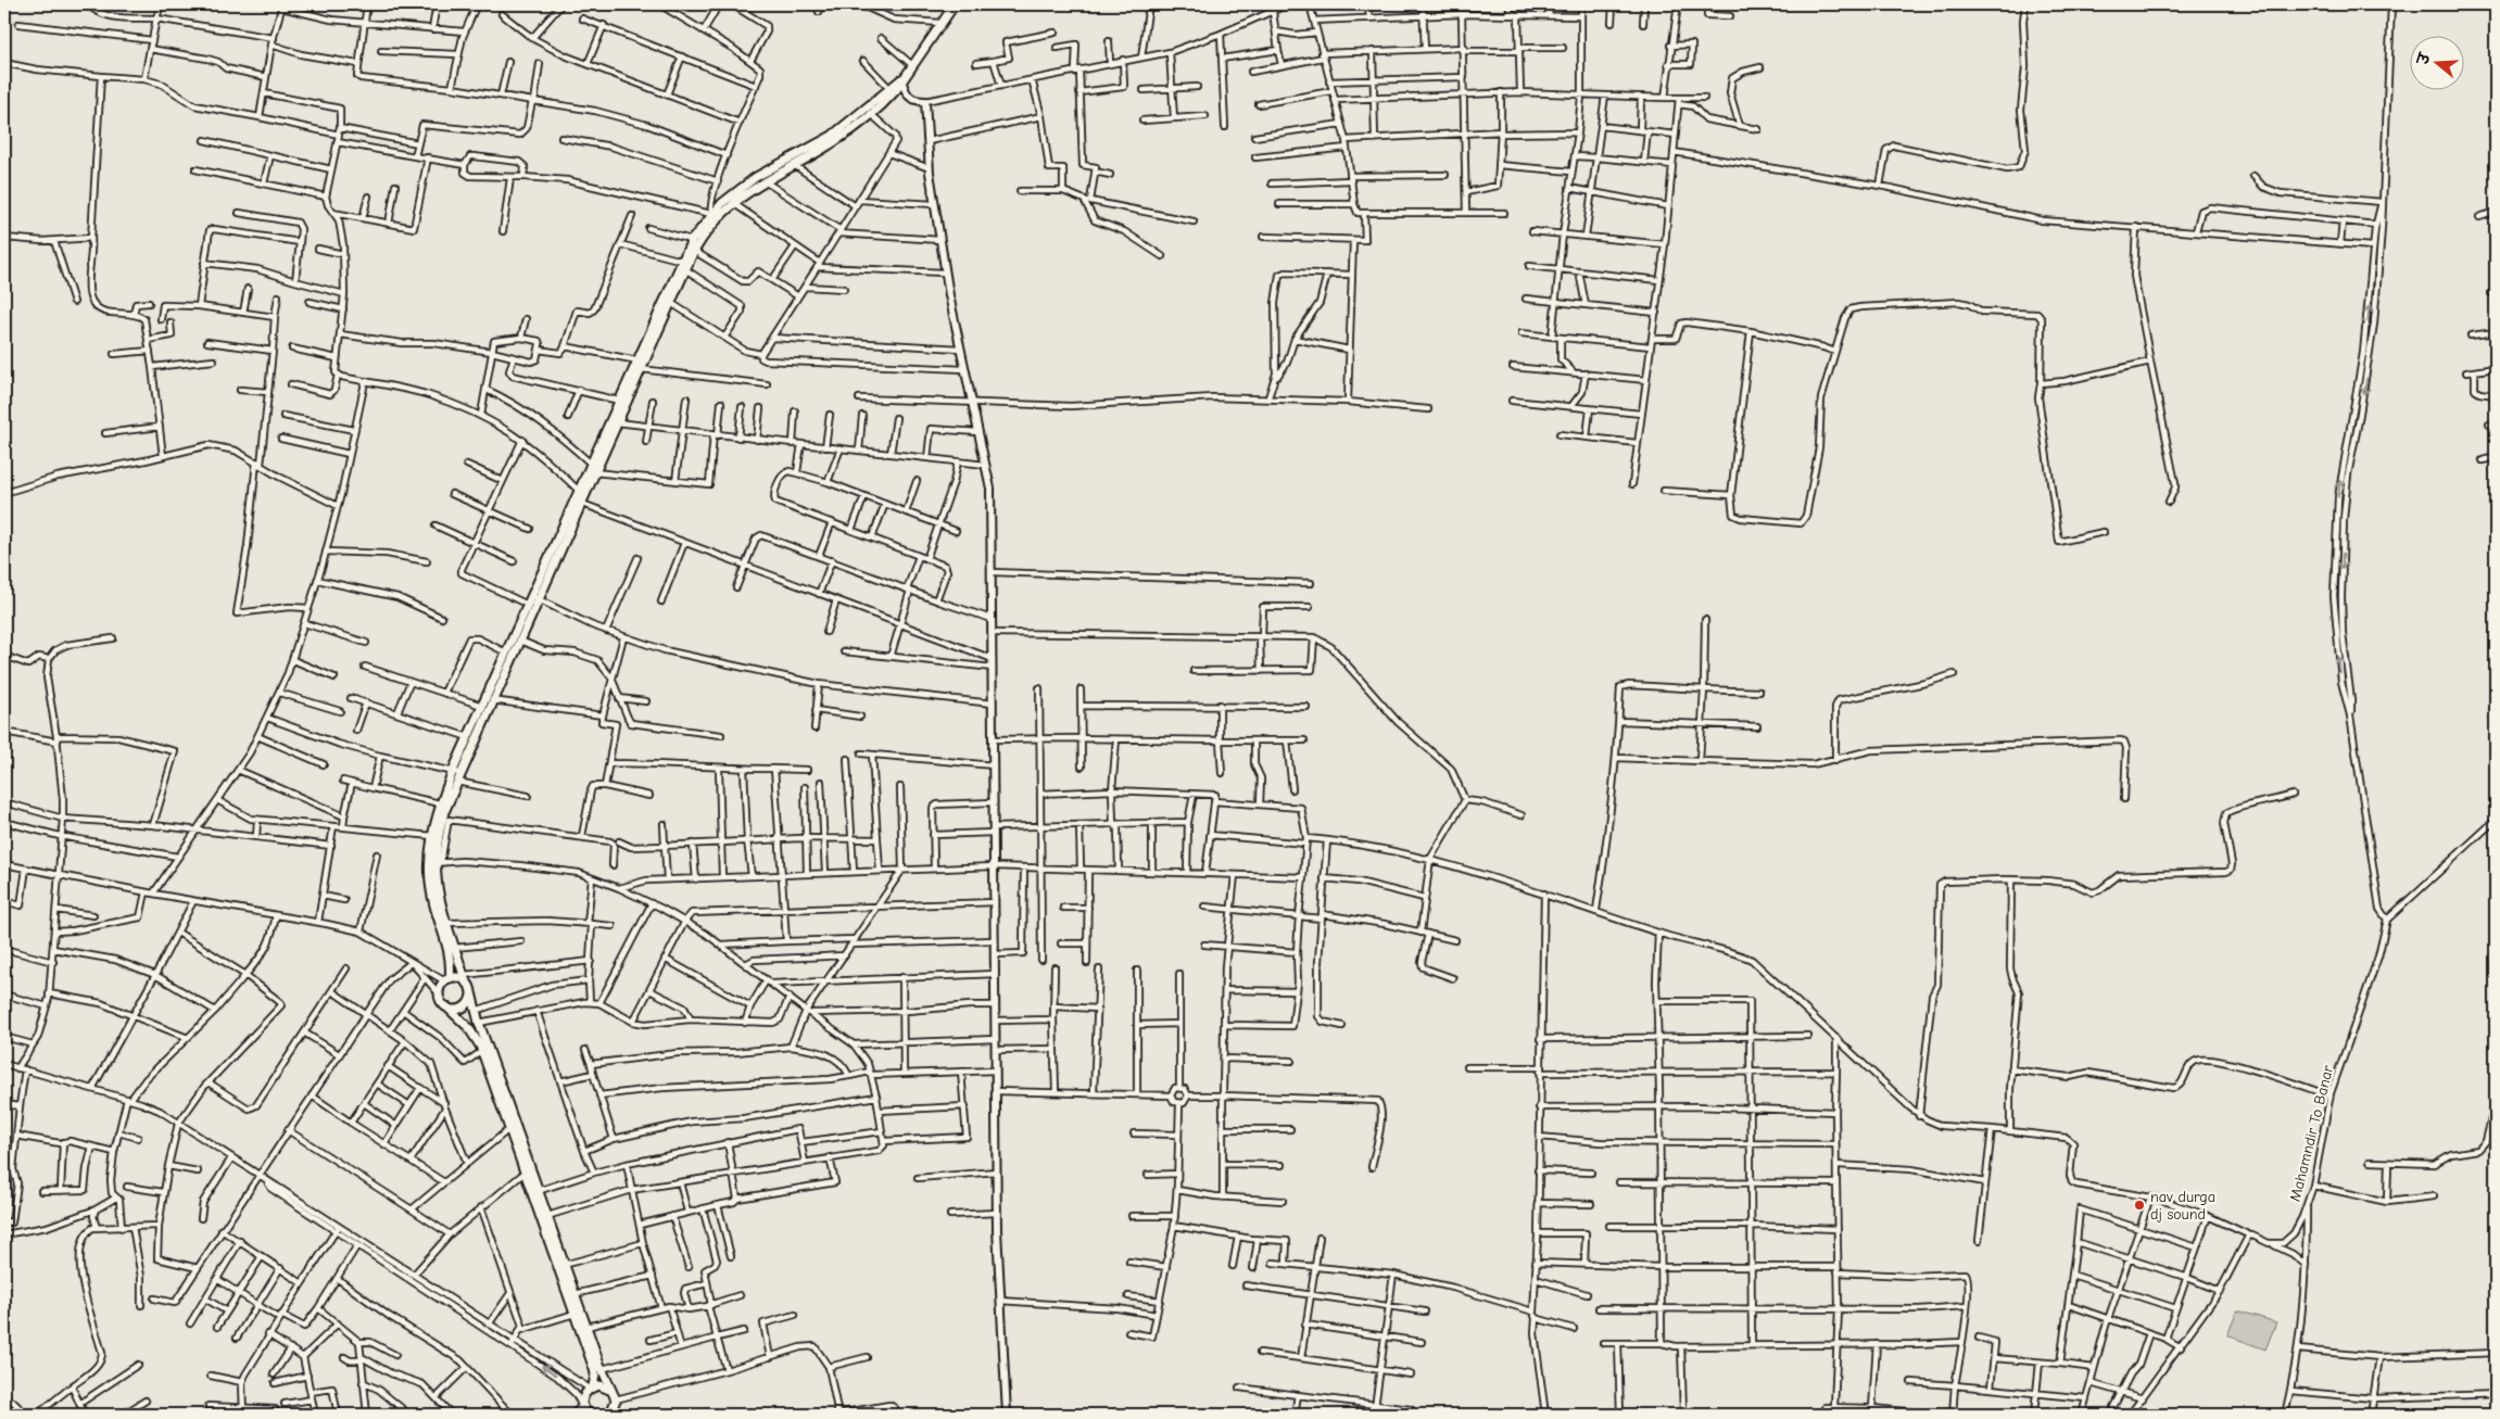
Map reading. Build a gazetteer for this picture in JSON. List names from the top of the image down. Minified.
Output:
{"streets":{"street":["Mahamndir To Banar"]},"places":["nav durga dj sound"],"north":"left"}
